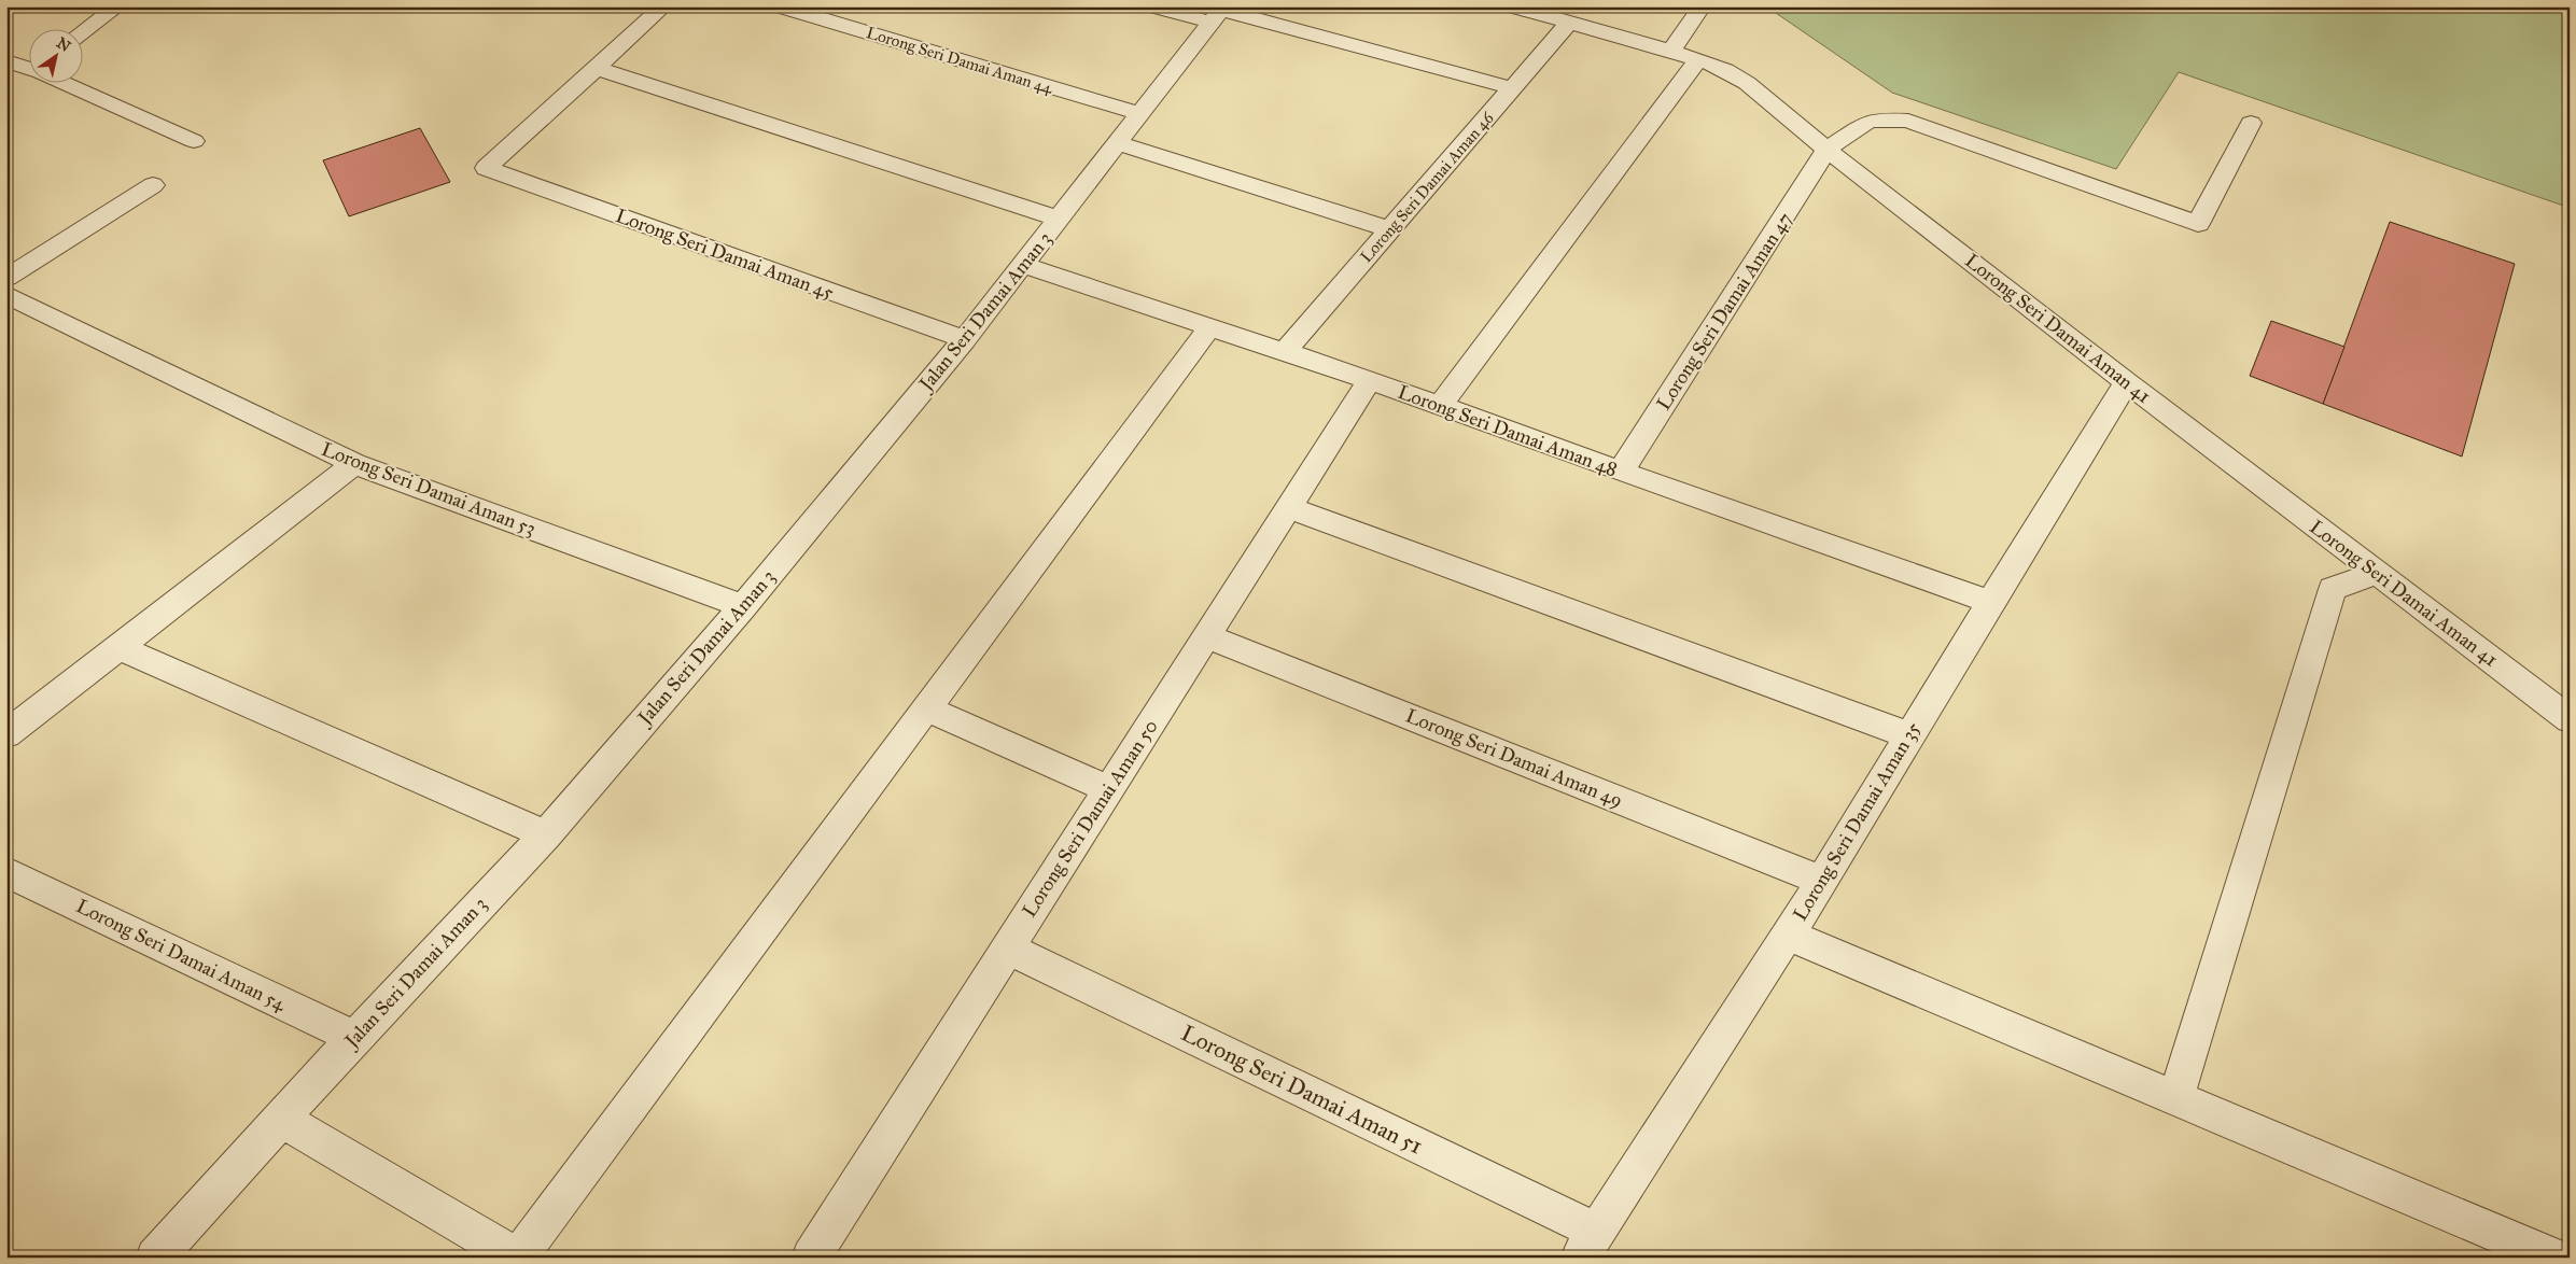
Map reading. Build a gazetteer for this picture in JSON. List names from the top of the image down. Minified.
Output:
{"streets":{"street":["Lorong Seri Damai Aman 44","Lorong Seri Damai Aman 46","Lorong Seri Damai Aman 45","Jalan Seri Damai Aman 3","Lorong Seri Damai Aman 47","Lorong Seri Damai Aman 41","Lorong Seri Damai Aman 48","Lorong Seri Damai Aman 53","Lorong Seri Damai Aman 49","Lorong Seri Damai Aman 50","Lorong Seri Damai Aman 35","Lorong Seri Damai Aman 54","Lorong Seri Damai Aman 51"]},"crossings":[["Lorong Seri Damai Aman 44","Jalan Seri Damai Aman 3"],["Lorong Seri Damai Aman 46","Lorong Seri Damai Aman 41"],["Lorong Seri Damai Aman 46","Lorong Seri Damai Aman 48"],["Lorong Seri Damai Aman 45","Jalan Seri Damai Aman 3"],["Jalan Seri Damai Aman 3","Lorong Seri Damai Aman 48"],["Jalan Seri Damai Aman 3","Lorong Seri Damai Aman 53"],["Jalan Seri Damai Aman 3","Lorong Seri Damai Aman 54"],["Lorong Seri Damai Aman 47","Lorong Seri Damai Aman 41"],["Lorong Seri Damai Aman 47","Lorong Seri Damai Aman 48"],["Lorong Seri Damai Aman 41","Lorong Seri Damai Aman 35"],["Lorong Seri Damai Aman 48","Lorong Seri Damai Aman 50"],["Lorong Seri Damai Aman 48","Lorong Seri Damai Aman 35"],["Lorong Seri Damai Aman 49","Lorong Seri Damai Aman 50"],["Lorong Seri Damai Aman 49","Lorong Seri Damai Aman 35"],["Lorong Seri Damai Aman 50","Lorong Seri Damai Aman 51"],["Lorong Seri Damai Aman 35","Lorong Seri Damai Aman 51"]],"north":"top right"}
